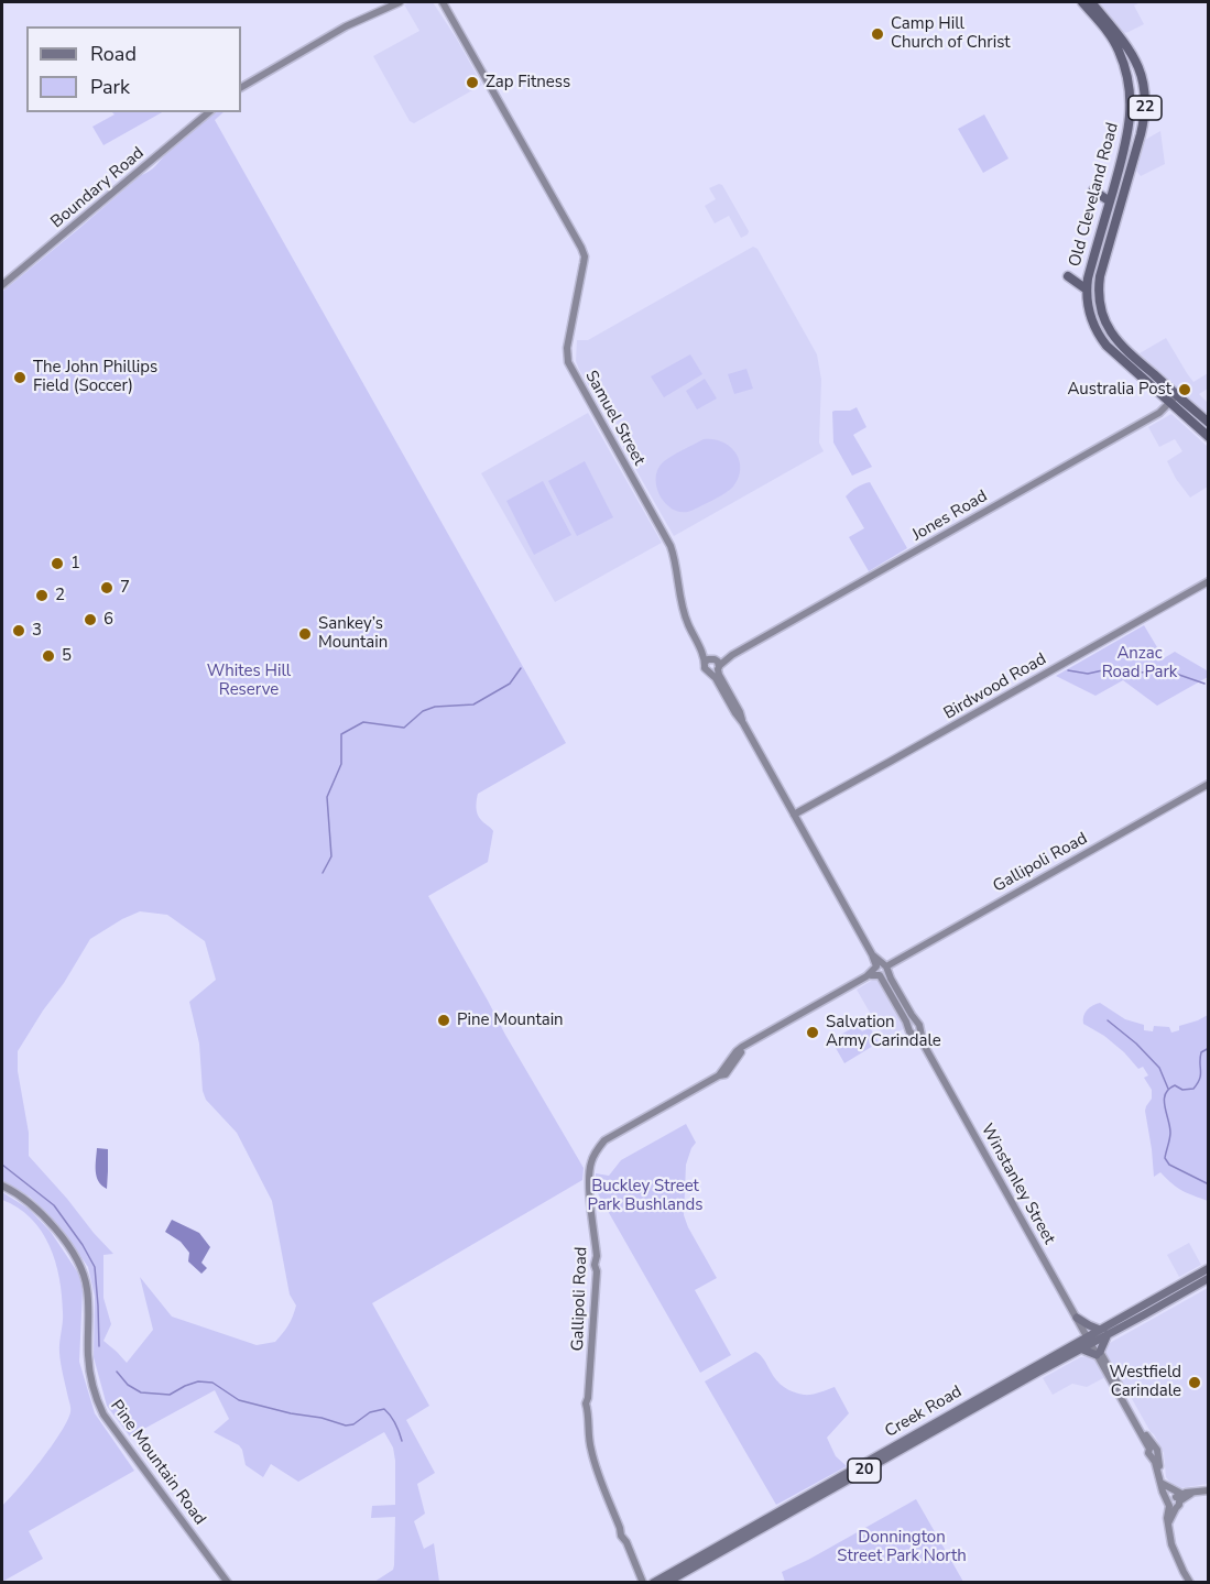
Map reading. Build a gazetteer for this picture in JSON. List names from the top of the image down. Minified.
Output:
{"streets":{"highway":["22","Old Cleveland Road"],"main road":["Creek Road","20"],"street":["Boundary Road","Samuel Street","Jones Road","Birdwood Road","Gallipoli Road","Winstanley Street","Pine Mountain Road"]},"crossings":[["Old Cleveland Road","Jones Road"],["Samuel Street","Jones Road"],["Samuel Street","Winstanley Street"],["Jones Road","Winstanley Street"],["Birdwood Road","Winstanley Street"],["Gallipoli Road","Winstanley Street"],["Winstanley Street","Creek Road"]],"parks":["Anzac Road Park","Whites Hill Reserve","Buckley Street Park Bushlands","Donnington Street Park North"],"places":["Camp Hill Church of Christ","Zap Fitness","The John Phillips Field (Soccer)","Australia Post","1","7","2","6","3","Sankey’s Mountain","5","Pine Mountain","Salvation Army Carindale","Westfield Carindale"],"legend":["Road","Park"]}
